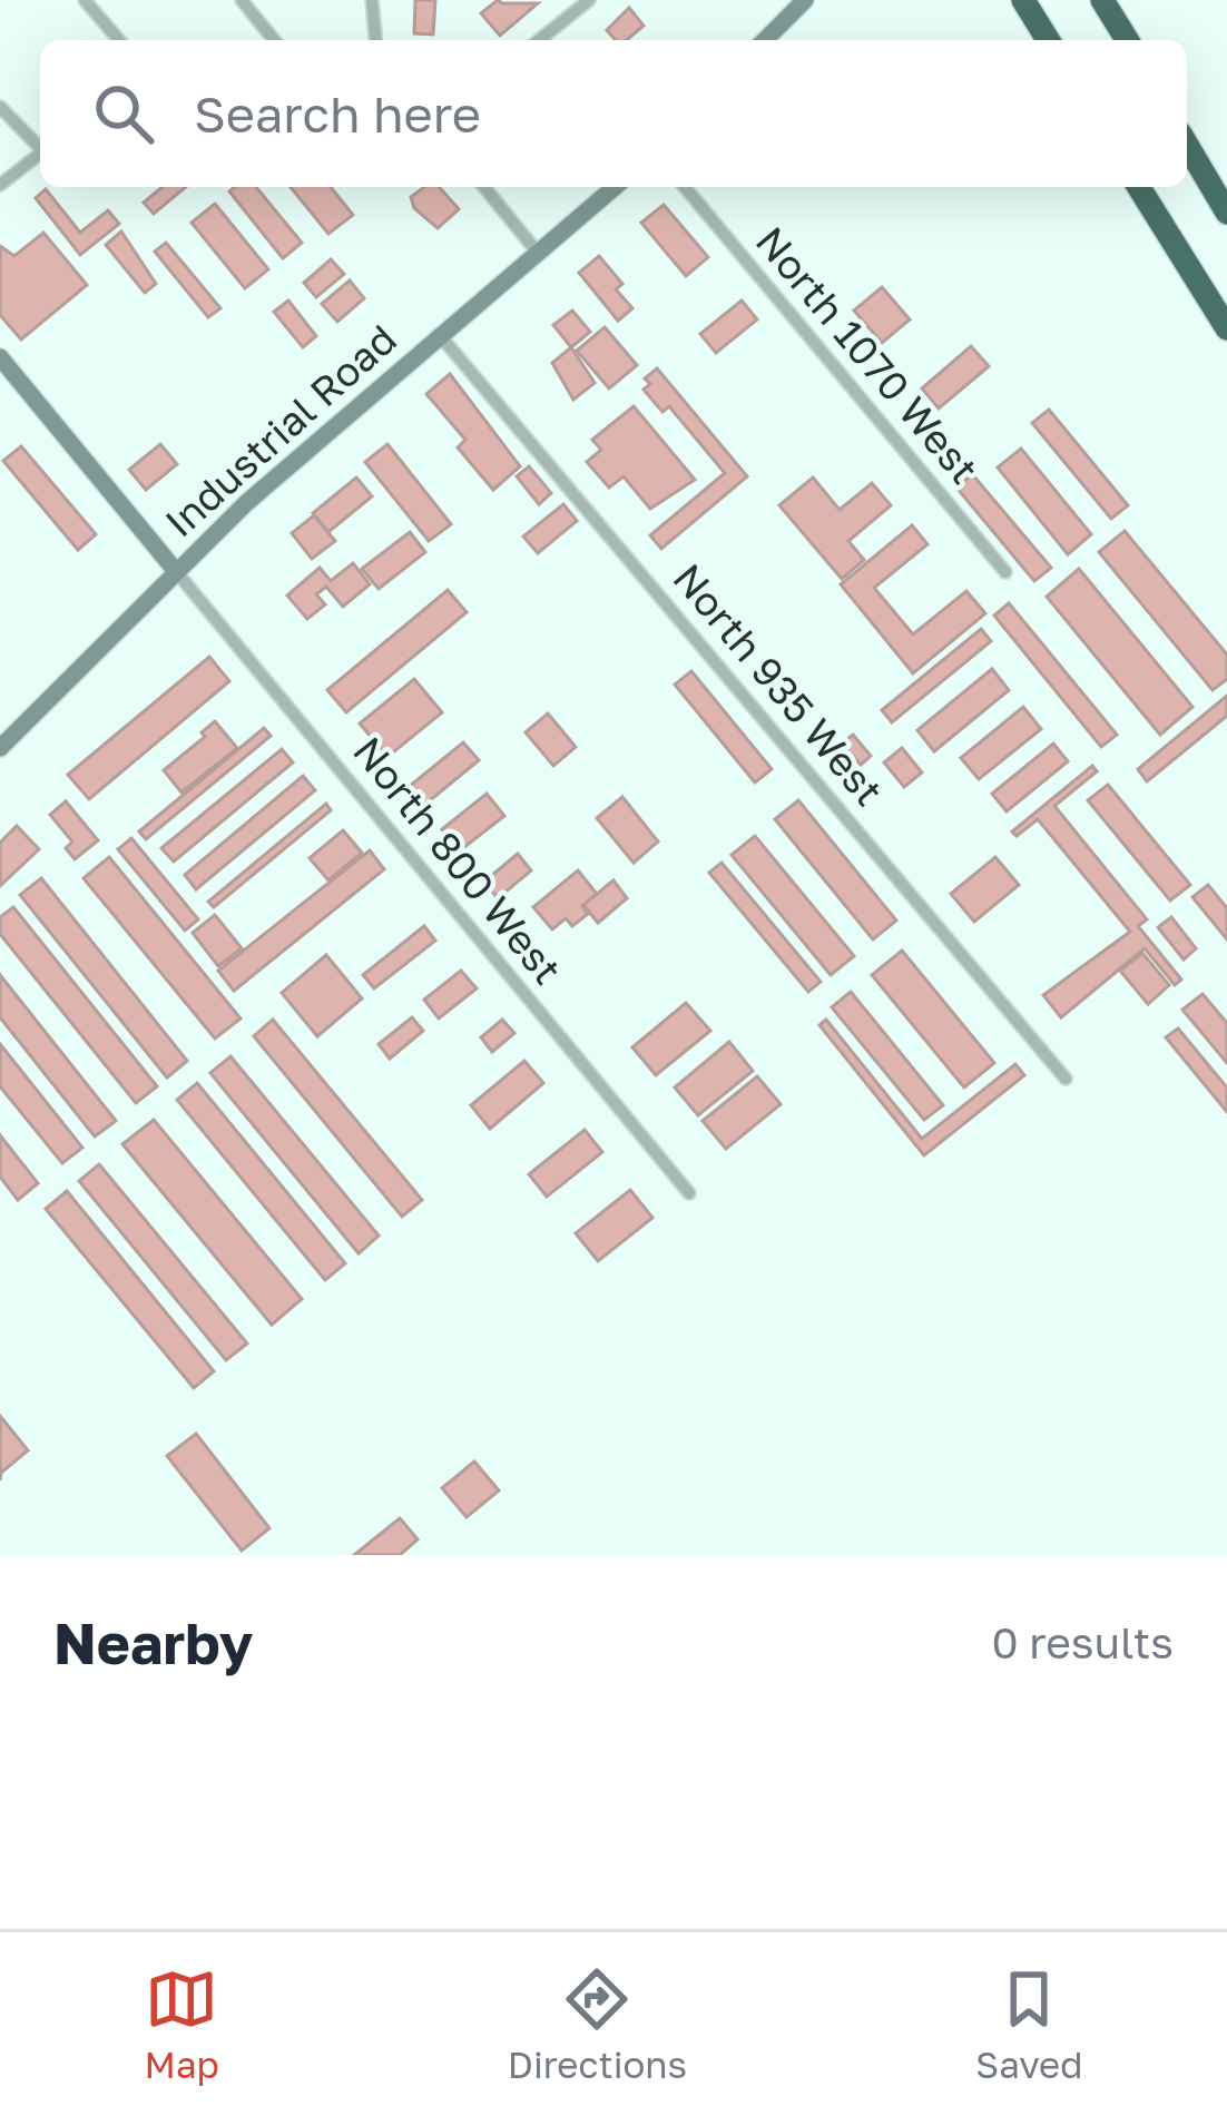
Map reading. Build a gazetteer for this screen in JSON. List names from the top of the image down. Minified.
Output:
{"streets":{"street":["North 1070 West","Industrial Road","North 935 West","North 800 West"]},"crossings":[["Industrial Road","North 935 West"],["Industrial Road","North 800 West"]],"page":{"search":"Search here","heading":["Nearby","0 results"],"nav":["Map","Directions","Saved"]}}
